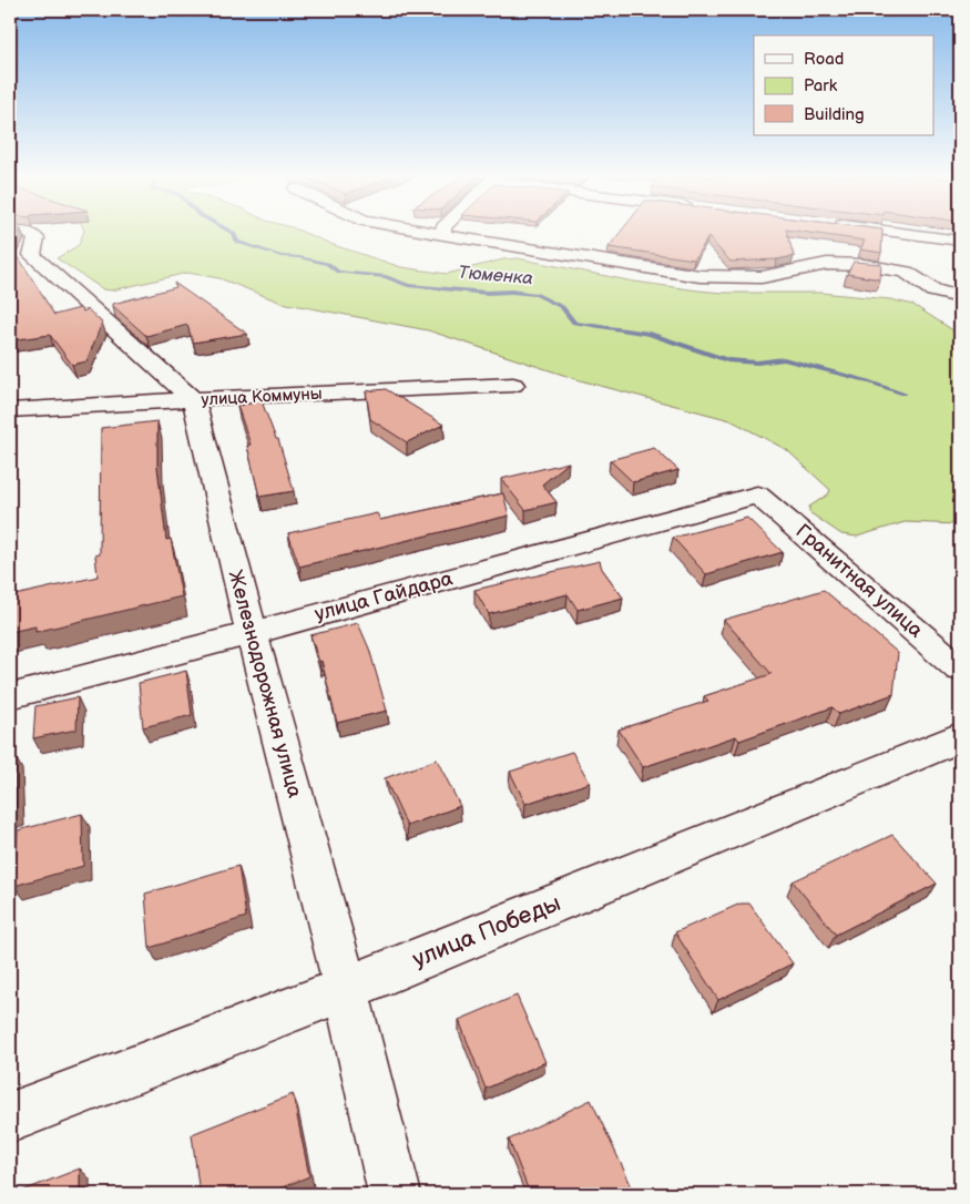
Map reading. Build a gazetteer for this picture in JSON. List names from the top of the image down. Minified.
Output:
{"streets":{"street":["улица Коммуны","Гранитная улица","улица Гайдара","Железнодорожная улица","улица Победы"]},"crossings":[["улица Коммуны","Железнодорожная улица"],["Гранитная улица","улица Гайдара"],["улица Гайдара","Железнодорожная улица"],["Железнодорожная улица","улица Победы"]],"water":["Тюменка"],"legend":["Road","Park","Building"]}
